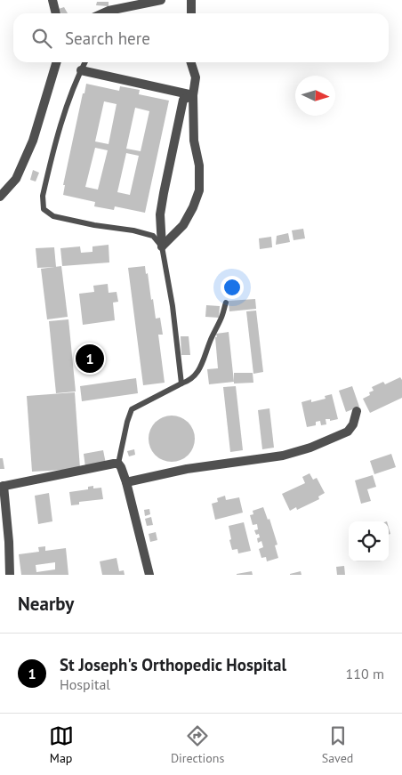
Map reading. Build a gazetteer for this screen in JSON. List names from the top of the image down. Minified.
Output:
{"north":"right","page":{"search":"Search here","pins":"1","heading":"Nearby","list":[{"mark":"1","name":"St Joseph's Orthopedic Hospital","note":"Hospital","value":"110 m"}],"nav":["Map","Directions","Saved"]}}
